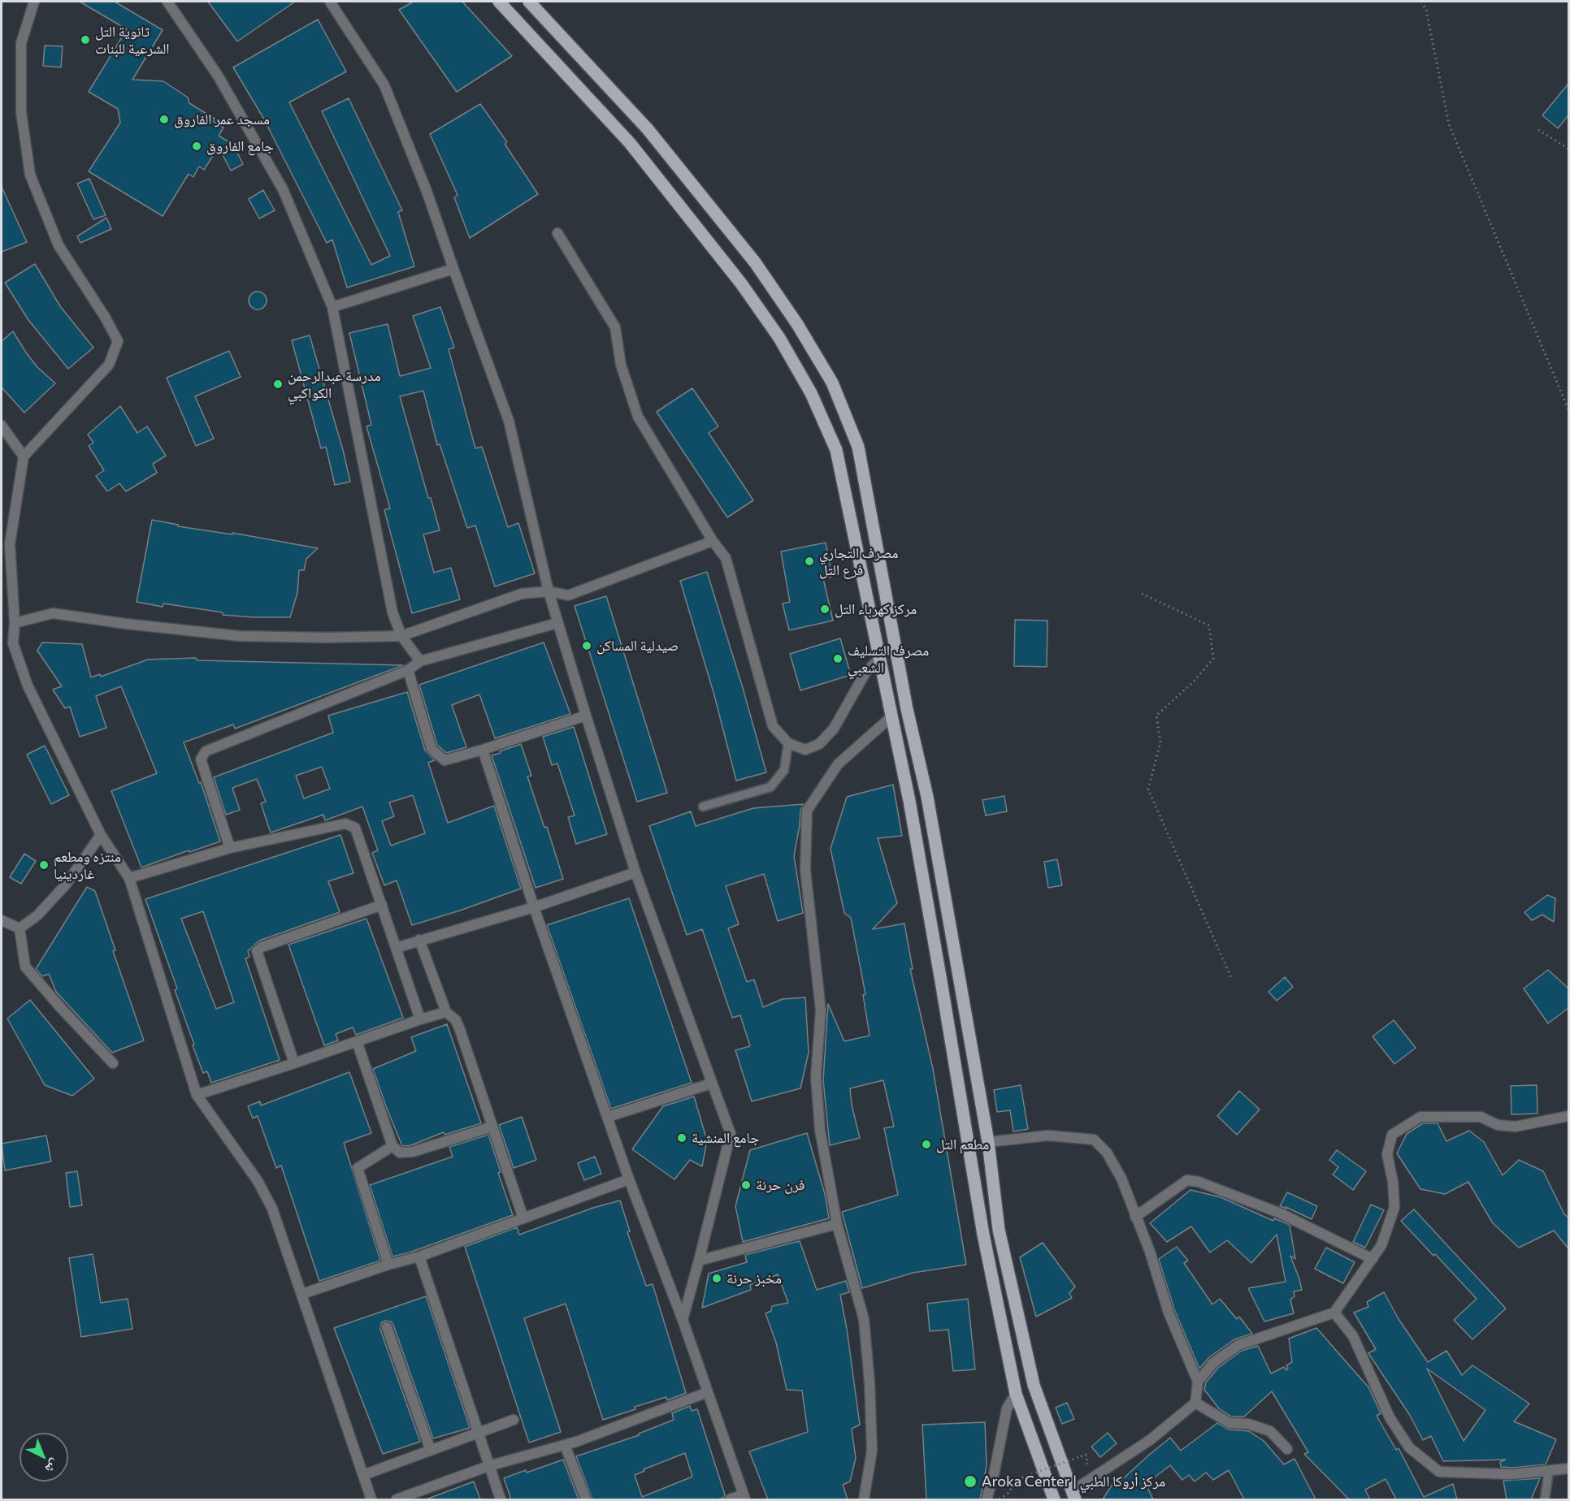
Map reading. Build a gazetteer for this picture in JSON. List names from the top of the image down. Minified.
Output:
{"places":["ثانوية التل الشرعية للبنات","مسجد عمر الفاروق","جامع الفاروق","مدرسة عبدالرحمن الكواكبي","مصرف التجاري فرع التل","مركز كهرباء التل","صيدلية المساكن","مصرف التسليف الشعبي","منتزه ومطعم غاردينيا","جامع المنشية","مطعم التل","فرن حرنة","مخبز حرنة","Aroka Center | مركز أروكا الطبي"],"north":"bottom right"}
